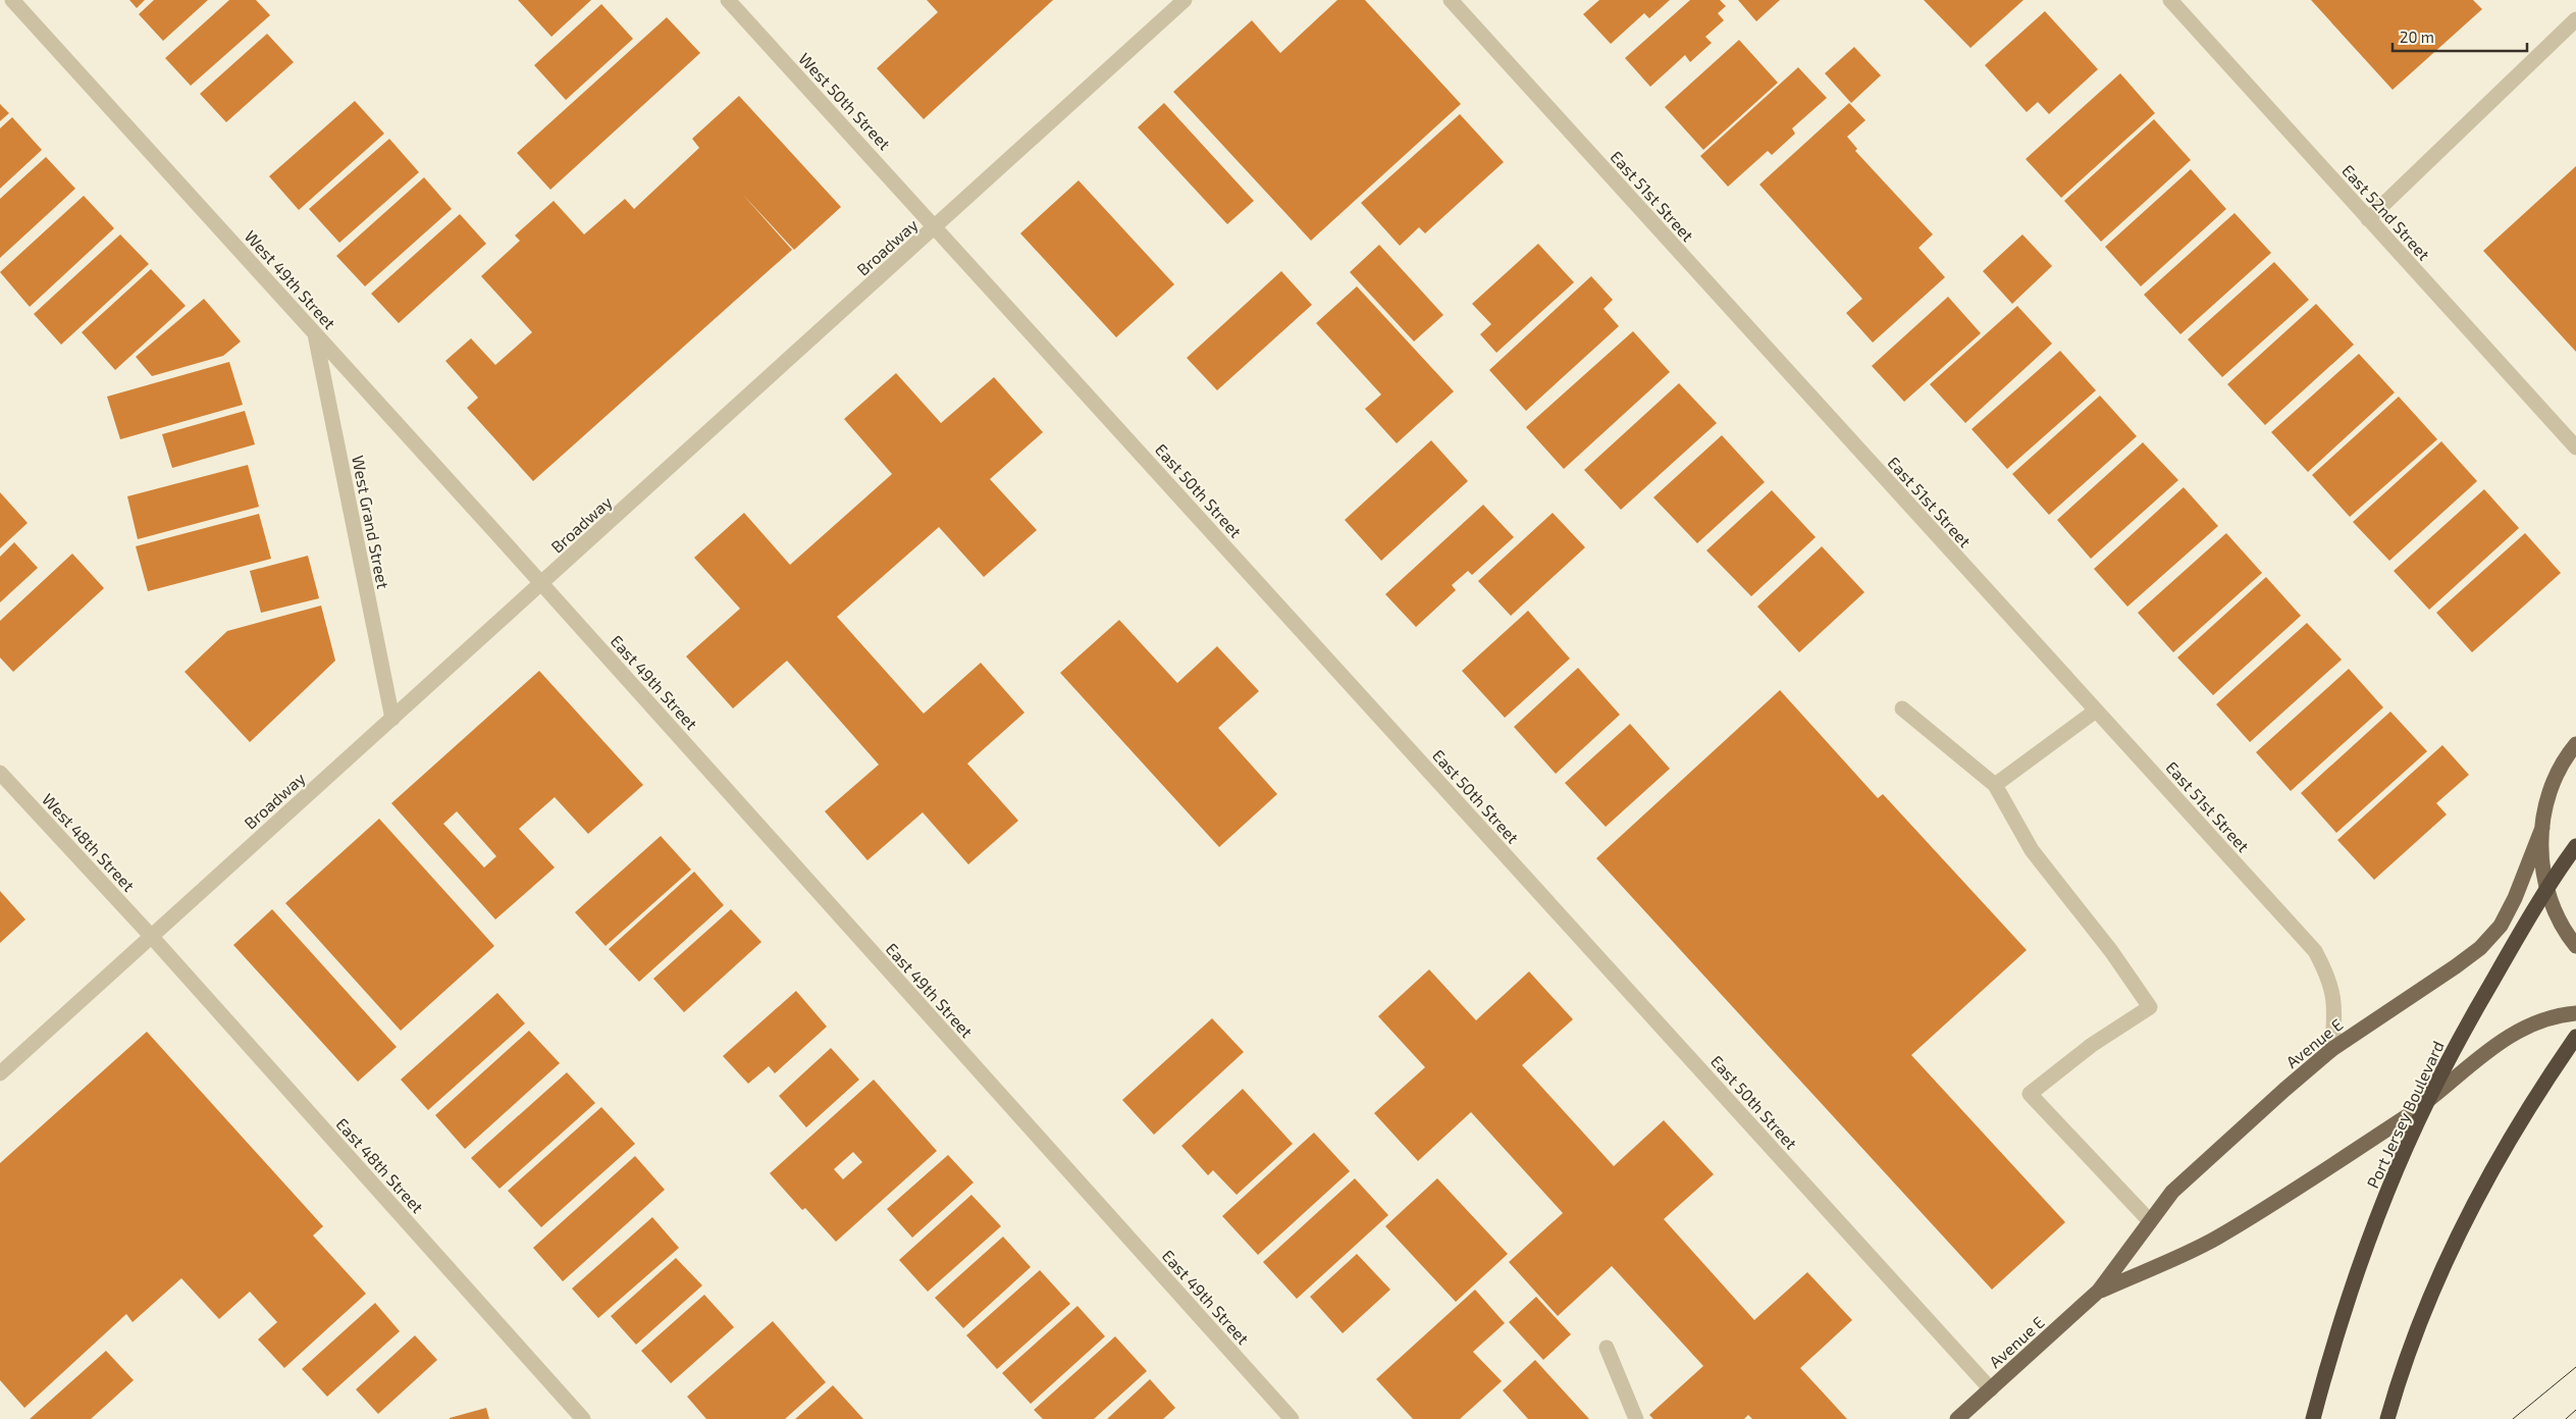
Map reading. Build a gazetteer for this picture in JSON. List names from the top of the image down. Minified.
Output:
{"streets":{"highway":["Port Jersey Boulevard"],"main road":["Avenue E"],"street":["West 50th Street","East 51st Street","East 52nd Street","Broadway","West 49th Street","East 50th Street","West Grand Street","East 49th Street","West 48th Street","East 48th Street"]},"crossings":[["West 50th Street","Broadway"],["West 50th Street","East 50th Street"],["East 51st Street","Avenue E"],["Broadway","West 49th Street"],["Broadway","East 50th Street"],["Broadway","West Grand Street"],["Broadway","East 49th Street"],["Broadway","West 48th Street"],["Broadway","East 48th Street"],["West 49th Street","West Grand Street"],["West 49th Street","East 49th Street"],["East 50th Street","Avenue E"],["West 48th Street","East 48th Street"]],"scale_bar":"20 m"}
